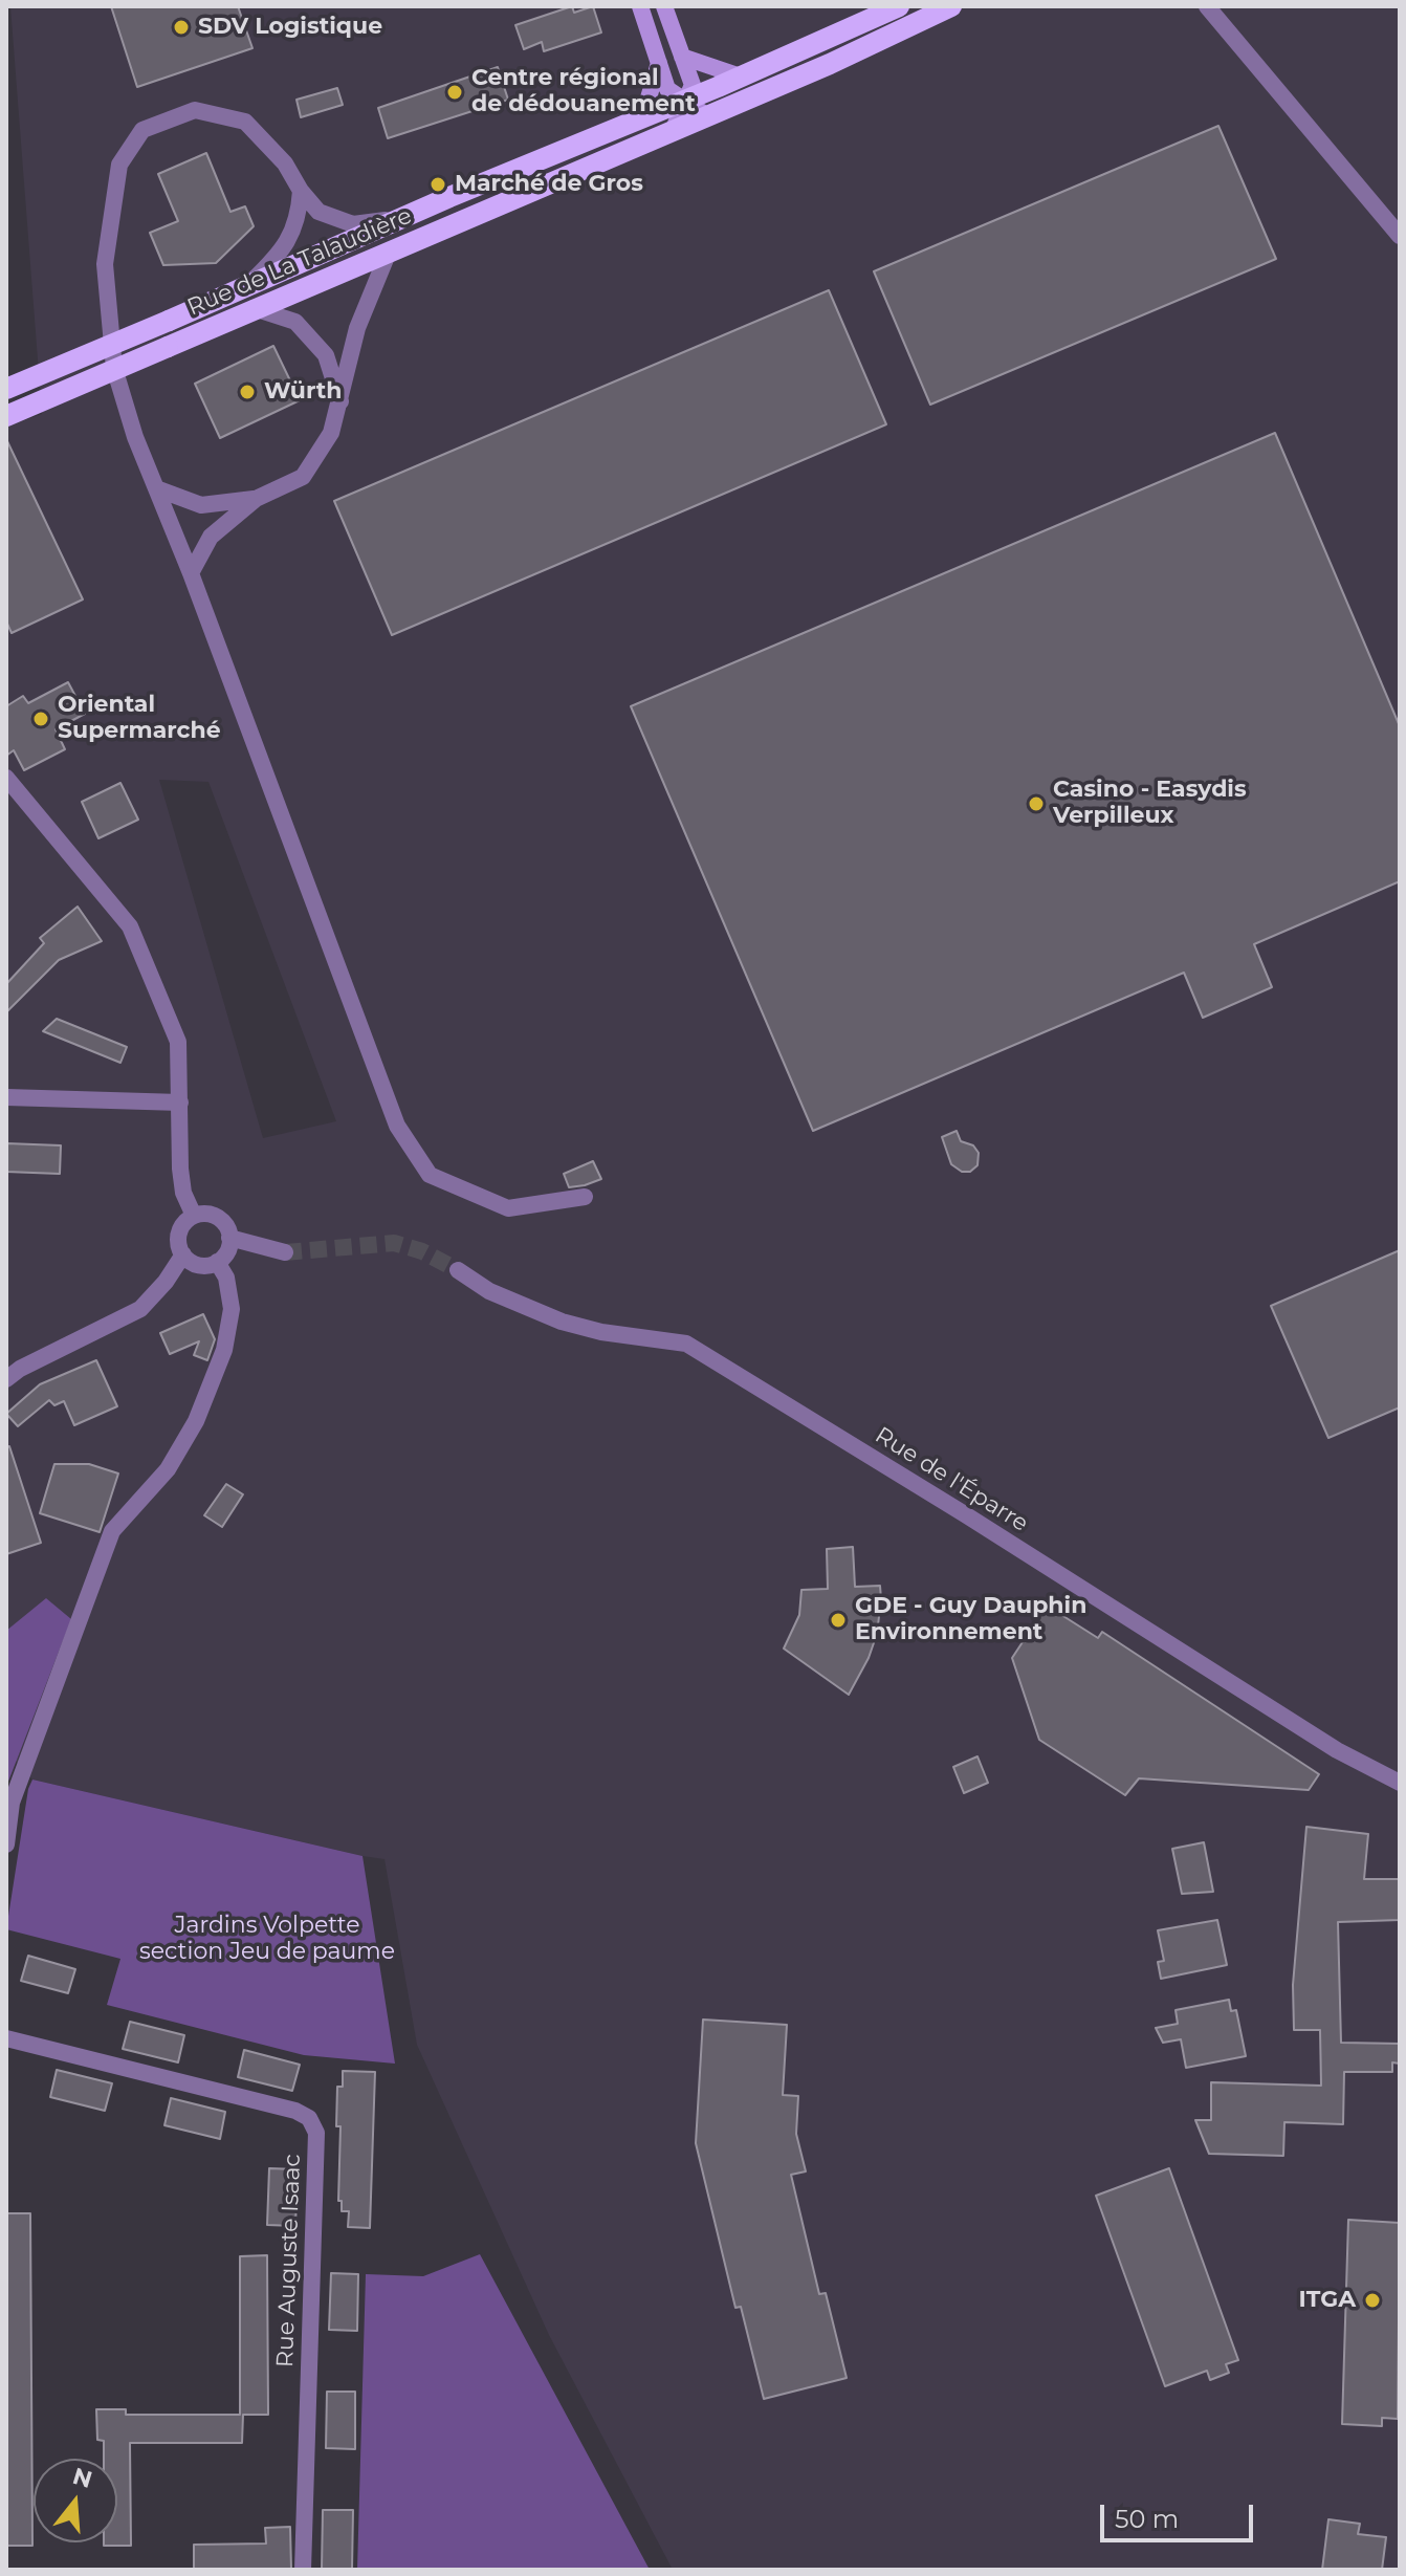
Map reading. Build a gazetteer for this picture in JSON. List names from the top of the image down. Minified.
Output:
{"streets":{"main road":["Rue de La Talaudière"],"street":["Rue de l'Éparre","Rue Auguste Isaac"]},"parks":["Jardins Volpette section Jeu de paume"],"places":["SDV Logistique","Centre régional de dédouanement","Marché de Gros","Würth","Oriental Supermarché","Casino - Easydis Verpilleux","GDE - Guy Dauphin Environnement","ITGA"],"scale_bar":"50 m","north":"top"}
